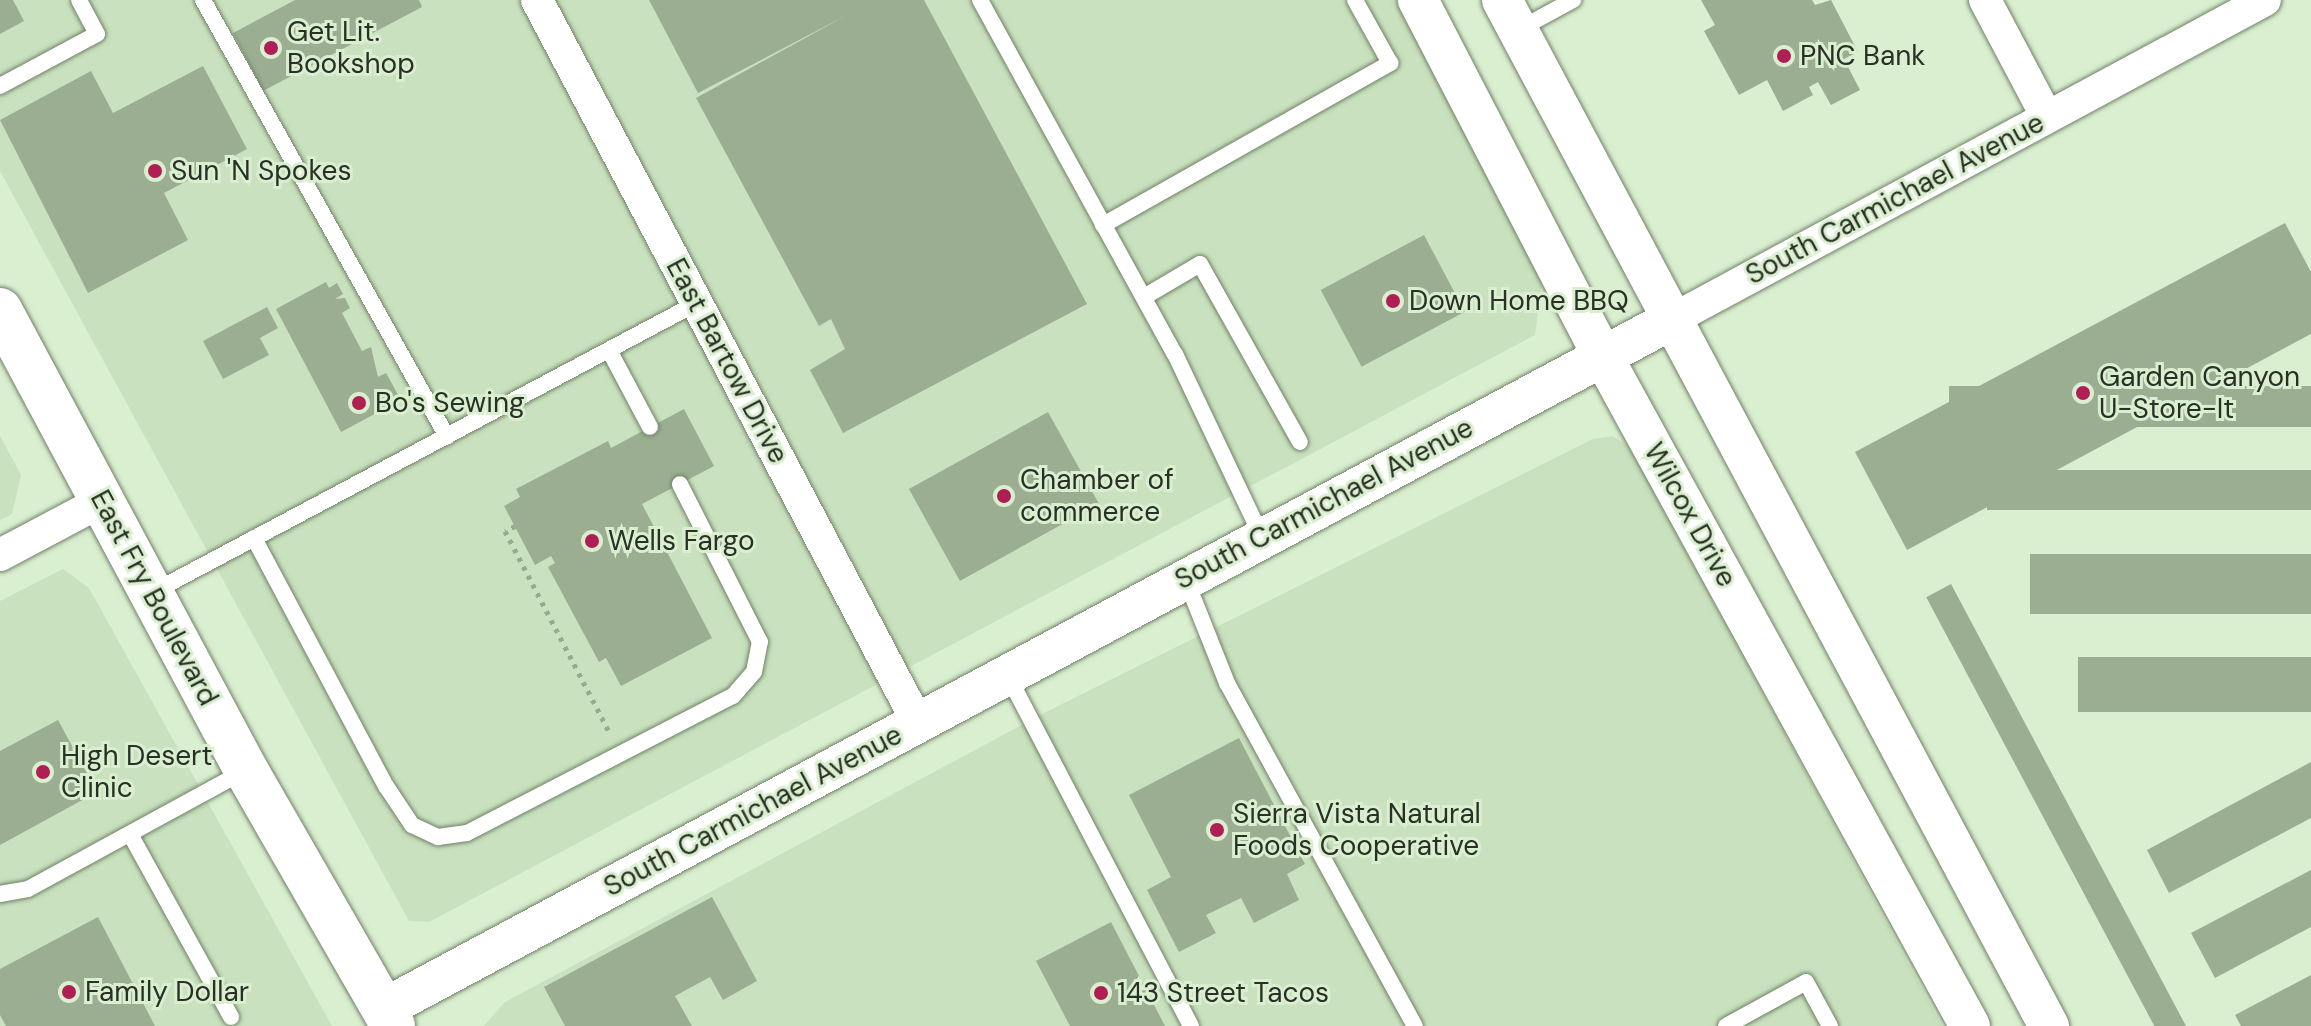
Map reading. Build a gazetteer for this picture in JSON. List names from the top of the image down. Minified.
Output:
{"streets":{"main road":["East Fry Boulevard"],"street":["South Carmichael Avenue","East Bartow Drive","Wilcox Drive"]},"crossings":[["South Carmichael Avenue","East Bartow Drive"],["South Carmichael Avenue","Wilcox Drive"],["South Carmichael Avenue","East Fry Boulevard"]],"places":["Get Lit. Bookshop","PNC Bank","Sun 'N Spokes","Down Home BBQ","Garden Canyon U-Store-It","Bo's Sewing","Chamber of commerce","Wells Fargo","High Desert Clinic","Sierra Vista Natural Foods Cooperative","Family Dollar","143 Street Tacos"]}
